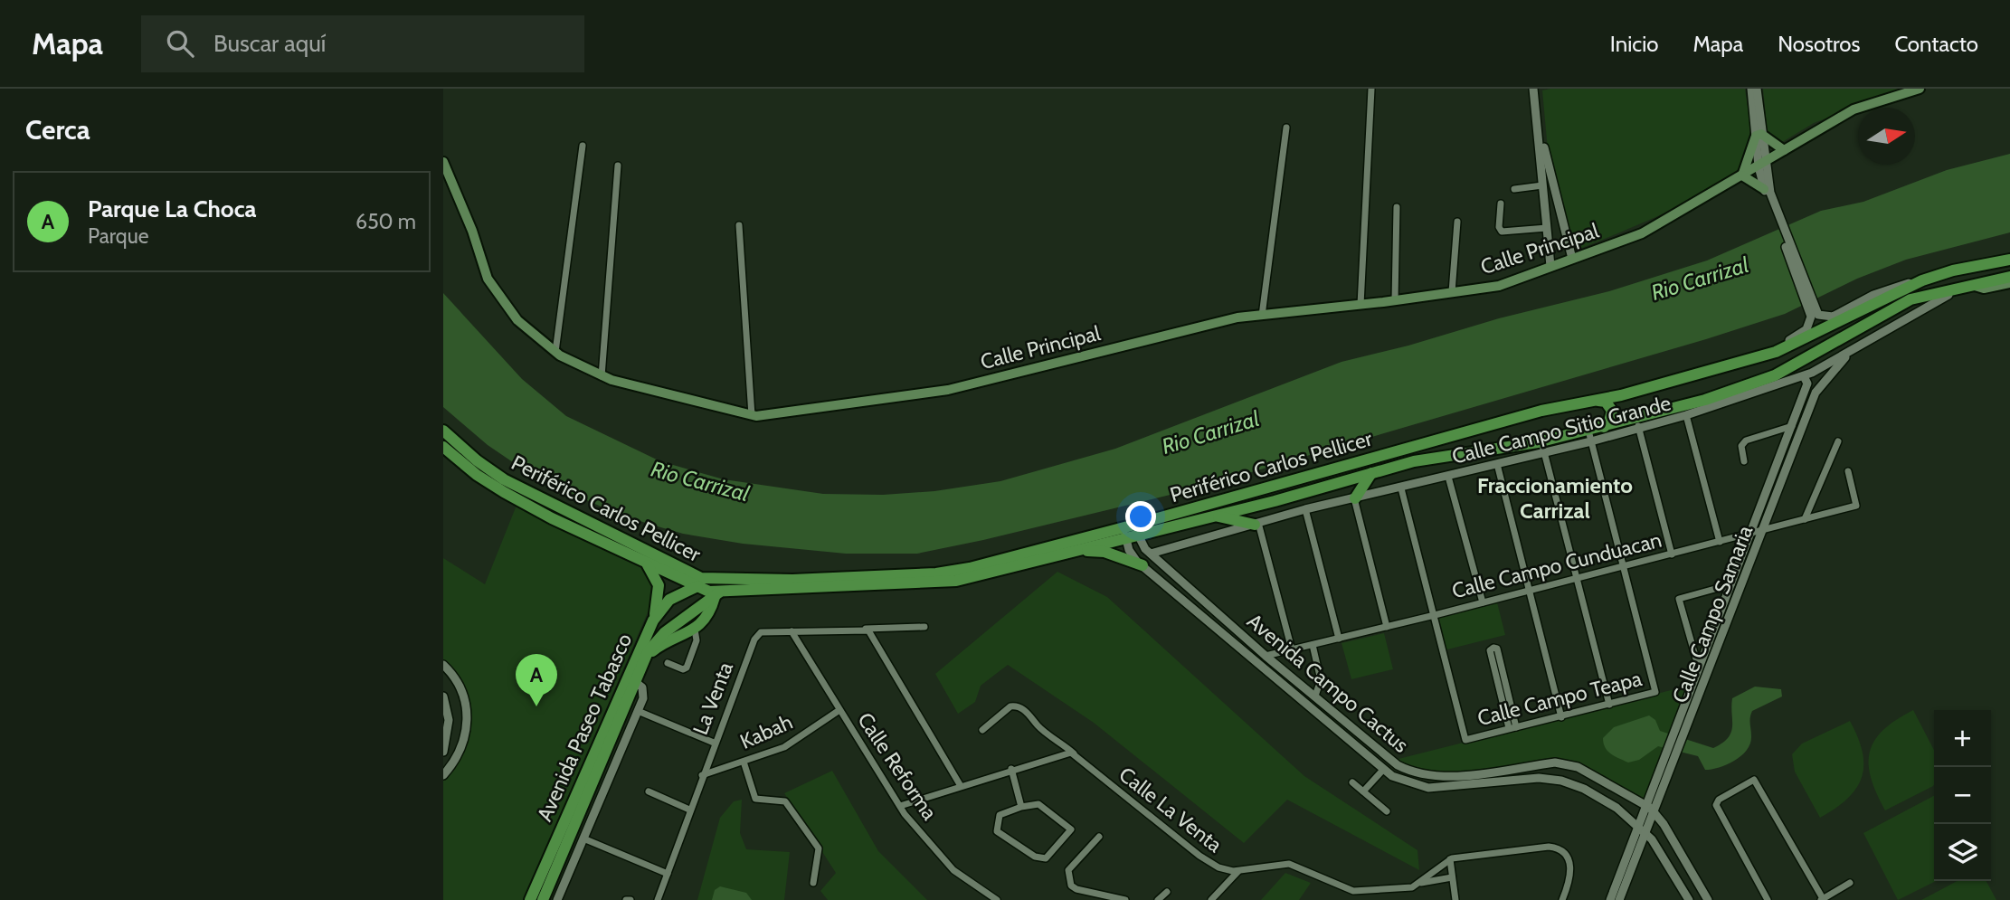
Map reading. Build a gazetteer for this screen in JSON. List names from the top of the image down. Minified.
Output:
{"streets":{"main road":["Calle Principal","Periférico Carlos Pellicer","Avenida Paseo Tabasco"],"street":["Calle Campo Sitio Grande","Calle Campo Cunduacan","Calle Campo Samaria","Avenida Campo Cactus","La Venta","Calle Campo Teapa","Kabah","Calle Reforma","Calle La Venta"]},"crossings":[["Calle Campo Sitio Grande","Calle Campo Samaria"],["Calle Campo Sitio Grande","Avenida Campo Cactus"],["Calle Campo Sitio Grande","Calle Campo Teapa"],["Periférico Carlos Pellicer","Avenida Campo Cactus"],["Periférico Carlos Pellicer","Avenida Paseo Tabasco"],["Calle Campo Cunduacan","Calle Campo Samaria"],["Calle Campo Cunduacan","Avenida Campo Cactus"],["Calle Campo Cunduacan","Calle Campo Teapa"],["Calle Campo Samaria","Avenida Campo Cactus"],["La Venta","Kabah"],["La Venta","Calle Reforma"],["Kabah","Calle Reforma"]],"districts":["Fraccionamiento Carrizal"],"water":["Rio Carrizal"],"north":"right","page":{"header":"Mapa","search":"Buscar aquí","nav":["Inicio","Mapa","Nosotros","Contacto"],"heading":"Cerca","list":[{"mark":"A","name":"Parque La Choca","note":"Parque","value":"650 m"}],"pins":"A","map_buttons":["+","−"]}}
